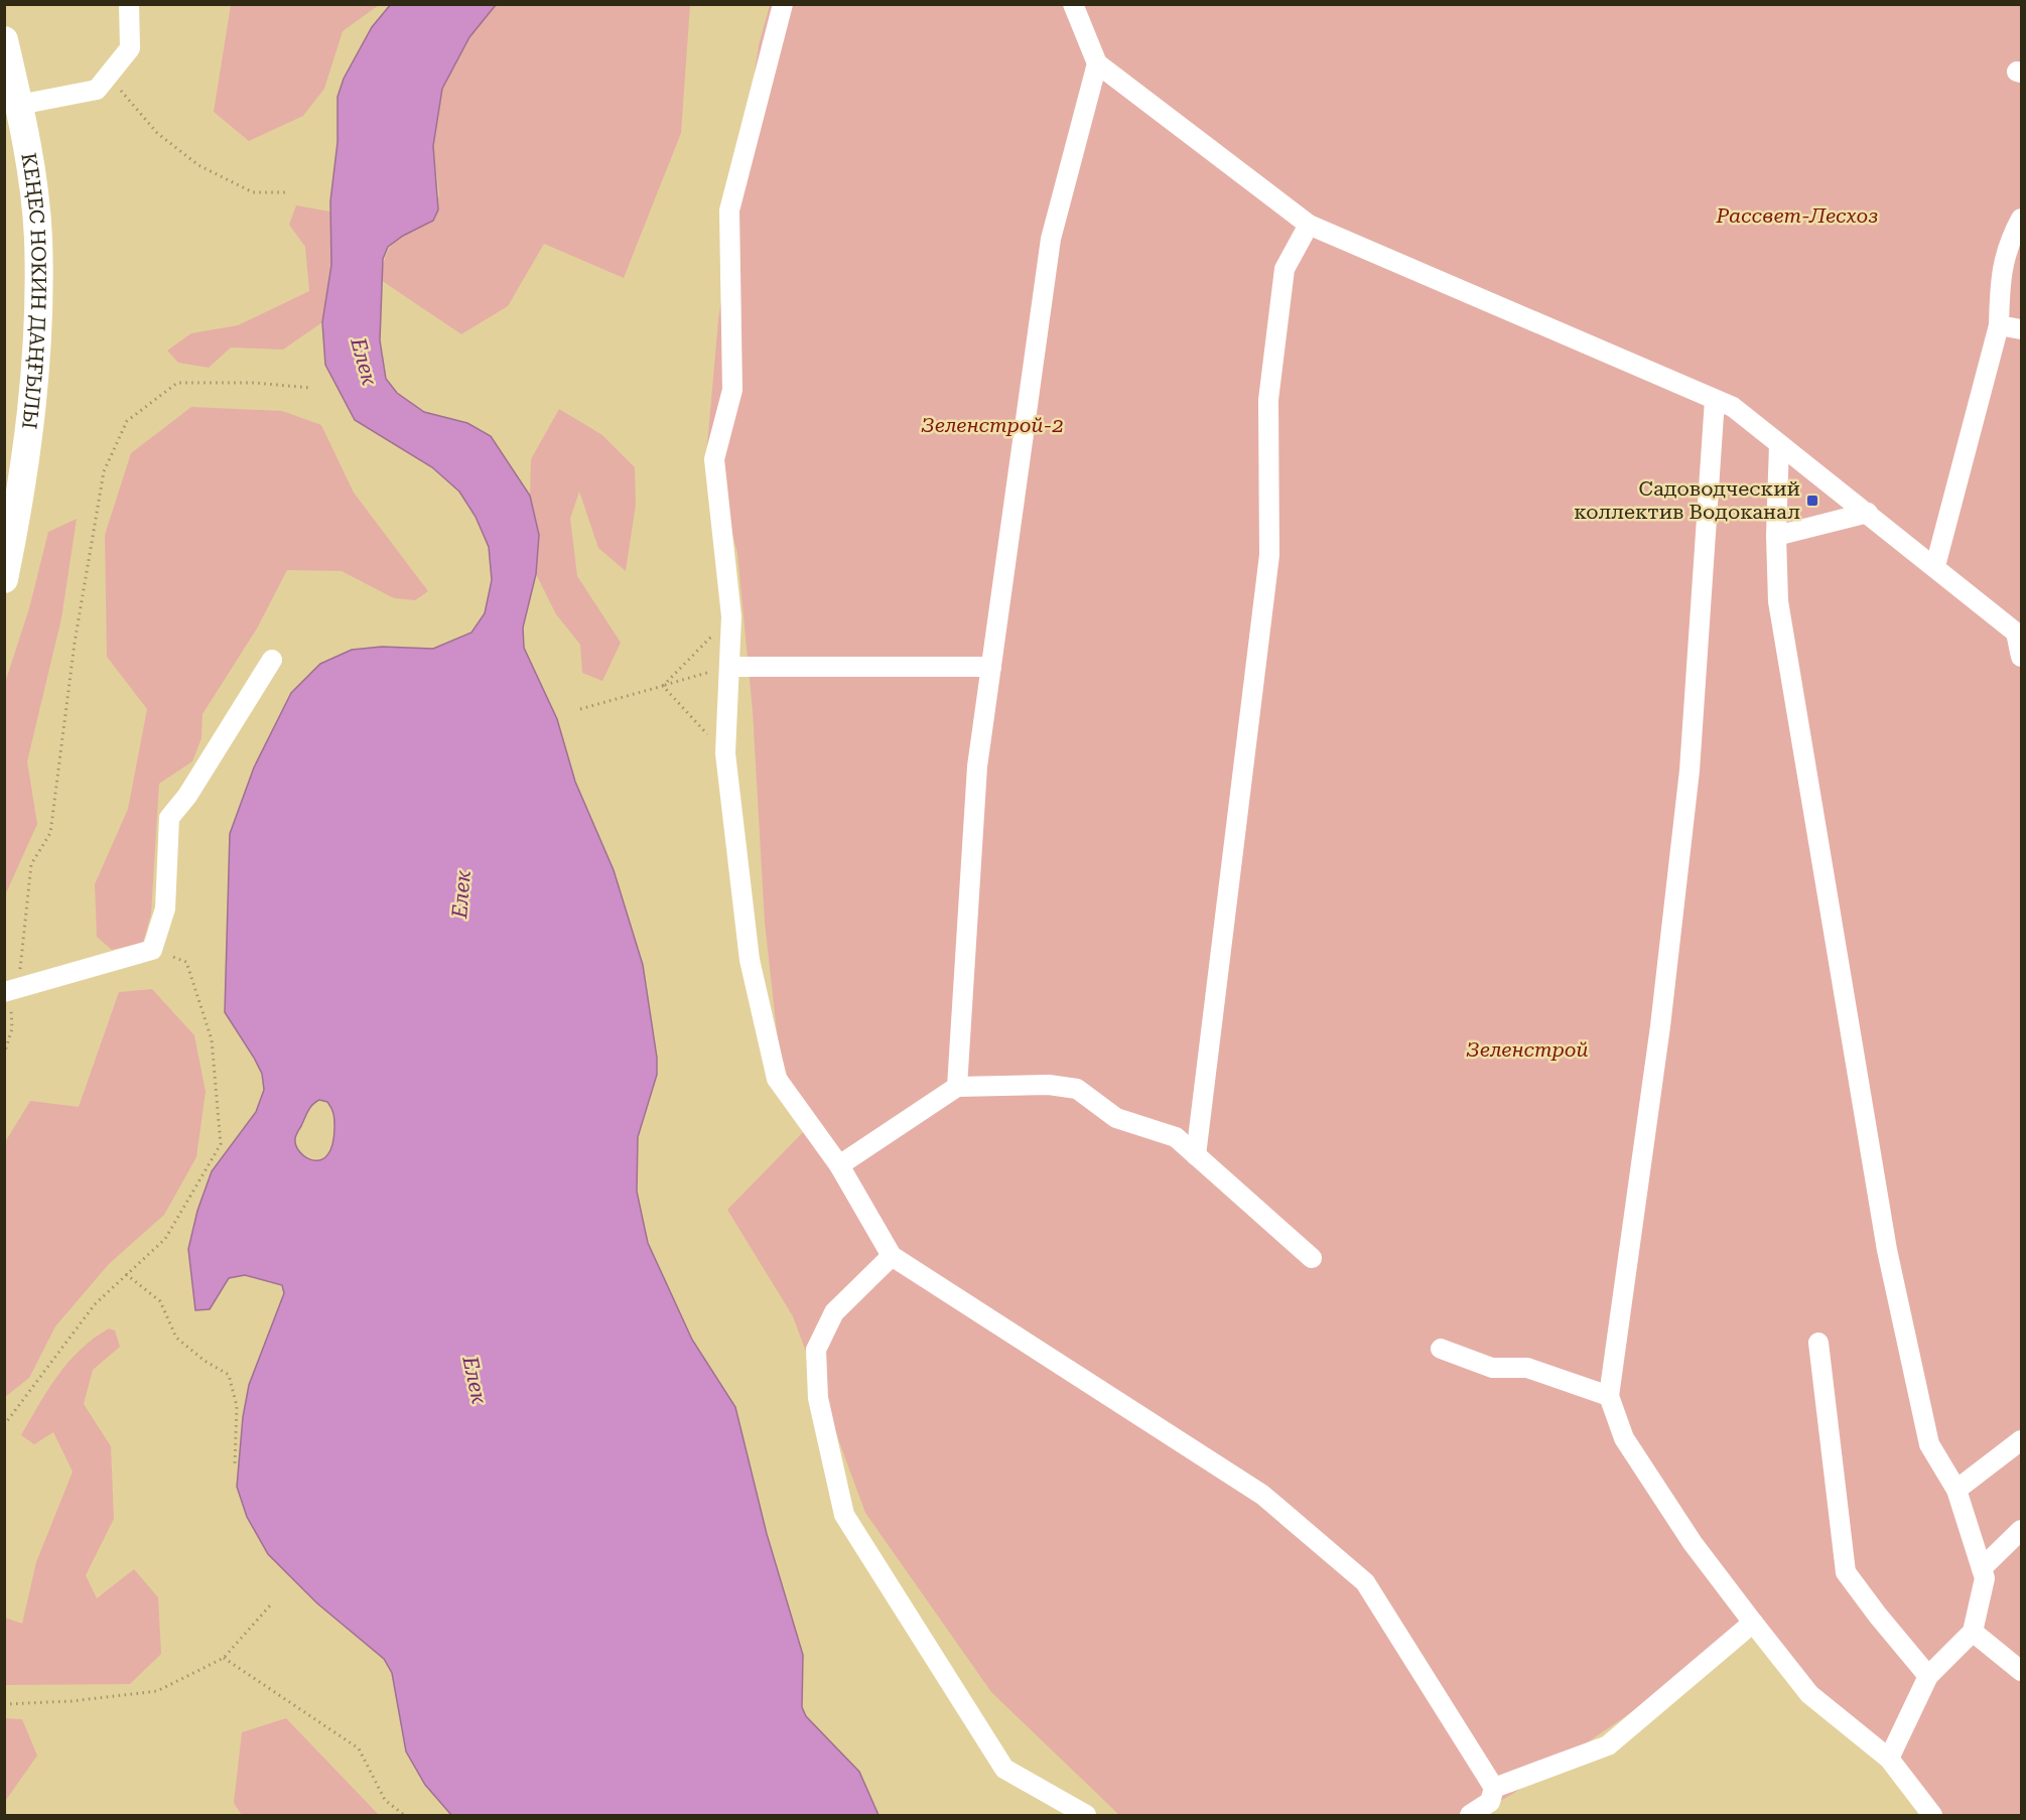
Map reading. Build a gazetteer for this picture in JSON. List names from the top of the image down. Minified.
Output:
{"streets":{"highway":["КЕҢЕС НОКИН ДАҢҒЫЛЫ"]},"water":["Елек"],"parks":["Рассвет-Лесхоз","Зеленстрой-2","Зеленстрой"],"places":{"transit":["Садоводческий коллектив Водоканал"]}}
